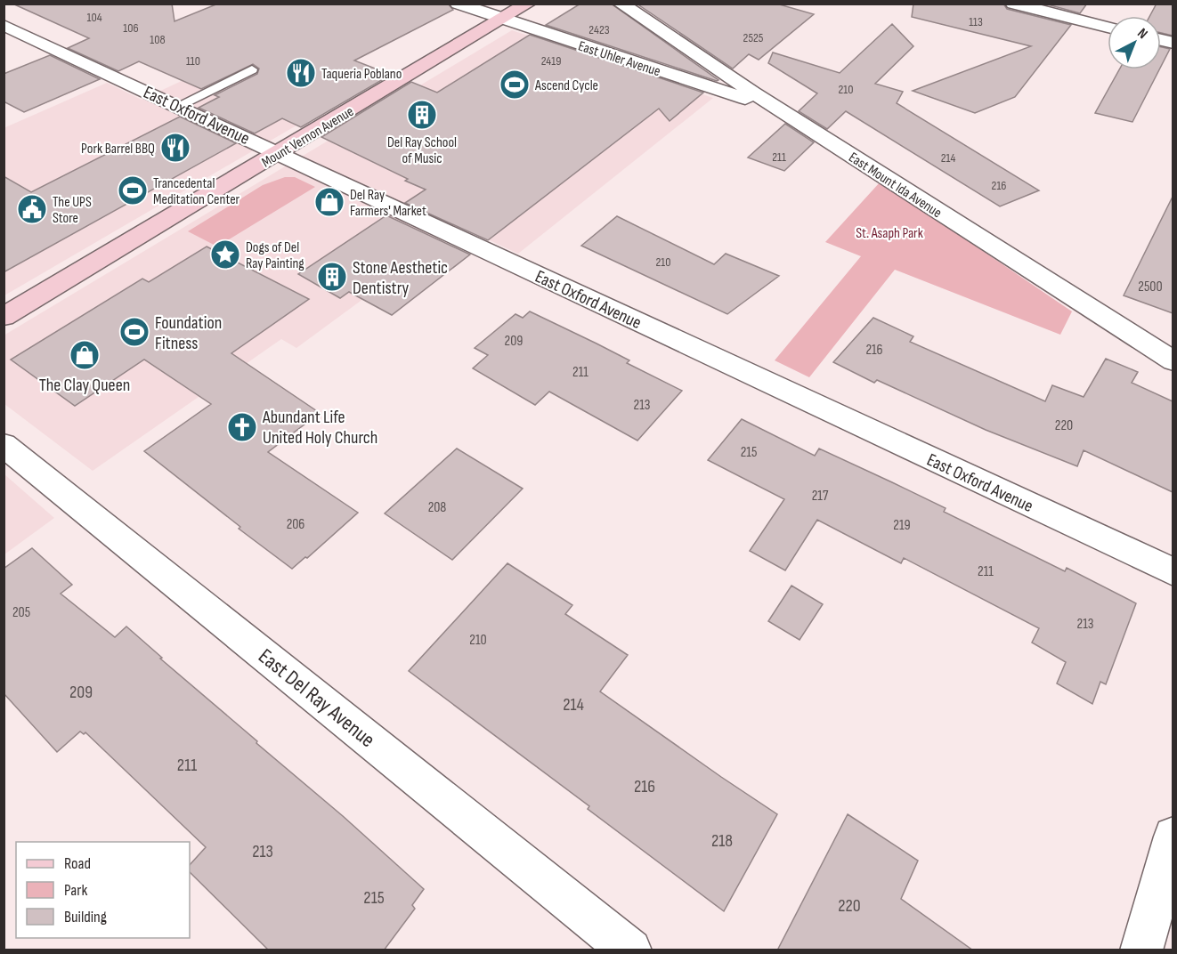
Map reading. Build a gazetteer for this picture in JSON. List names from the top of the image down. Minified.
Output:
{"streets":{"main road":["Mount Vernon Avenue"],"street":["East Uhler Avenue","East Oxford Avenue","East Mount Ida Avenue","East Del Ray Avenue"]},"crossings":[["East Uhler Avenue","Mount Vernon Avenue"],["East Uhler Avenue","East Mount Ida Avenue"],["East Oxford Avenue","Mount Vernon Avenue"]],"parks":["St. Asaph Park"],"places":{"restaurant":["Taqueria Poblano","Pork Barrel BBQ"],"sports":["Ascend Cycle","Trancedental Meditation Center","Foundation Fitness"],"building":["Del Ray School of Music","Stone Aesthetic Dentistry"],"shop":["Del Ray Farmers' Market","The Clay Queen"],"public building":["The UPS Store"],"place":["Dogs of Del Ray Painting"],"church":["Abundant Life United Holy Church"]},"house_numbers":["104","113","106","2423","2525","108","110","2419","210","211","214","216","210","2500","209","216","211","213","220","215","217","208","206","219","211","205","213","210","209","214","211","216","218","213","215","220"],"legend":["Road","Park","Building"],"north":"top right"}
